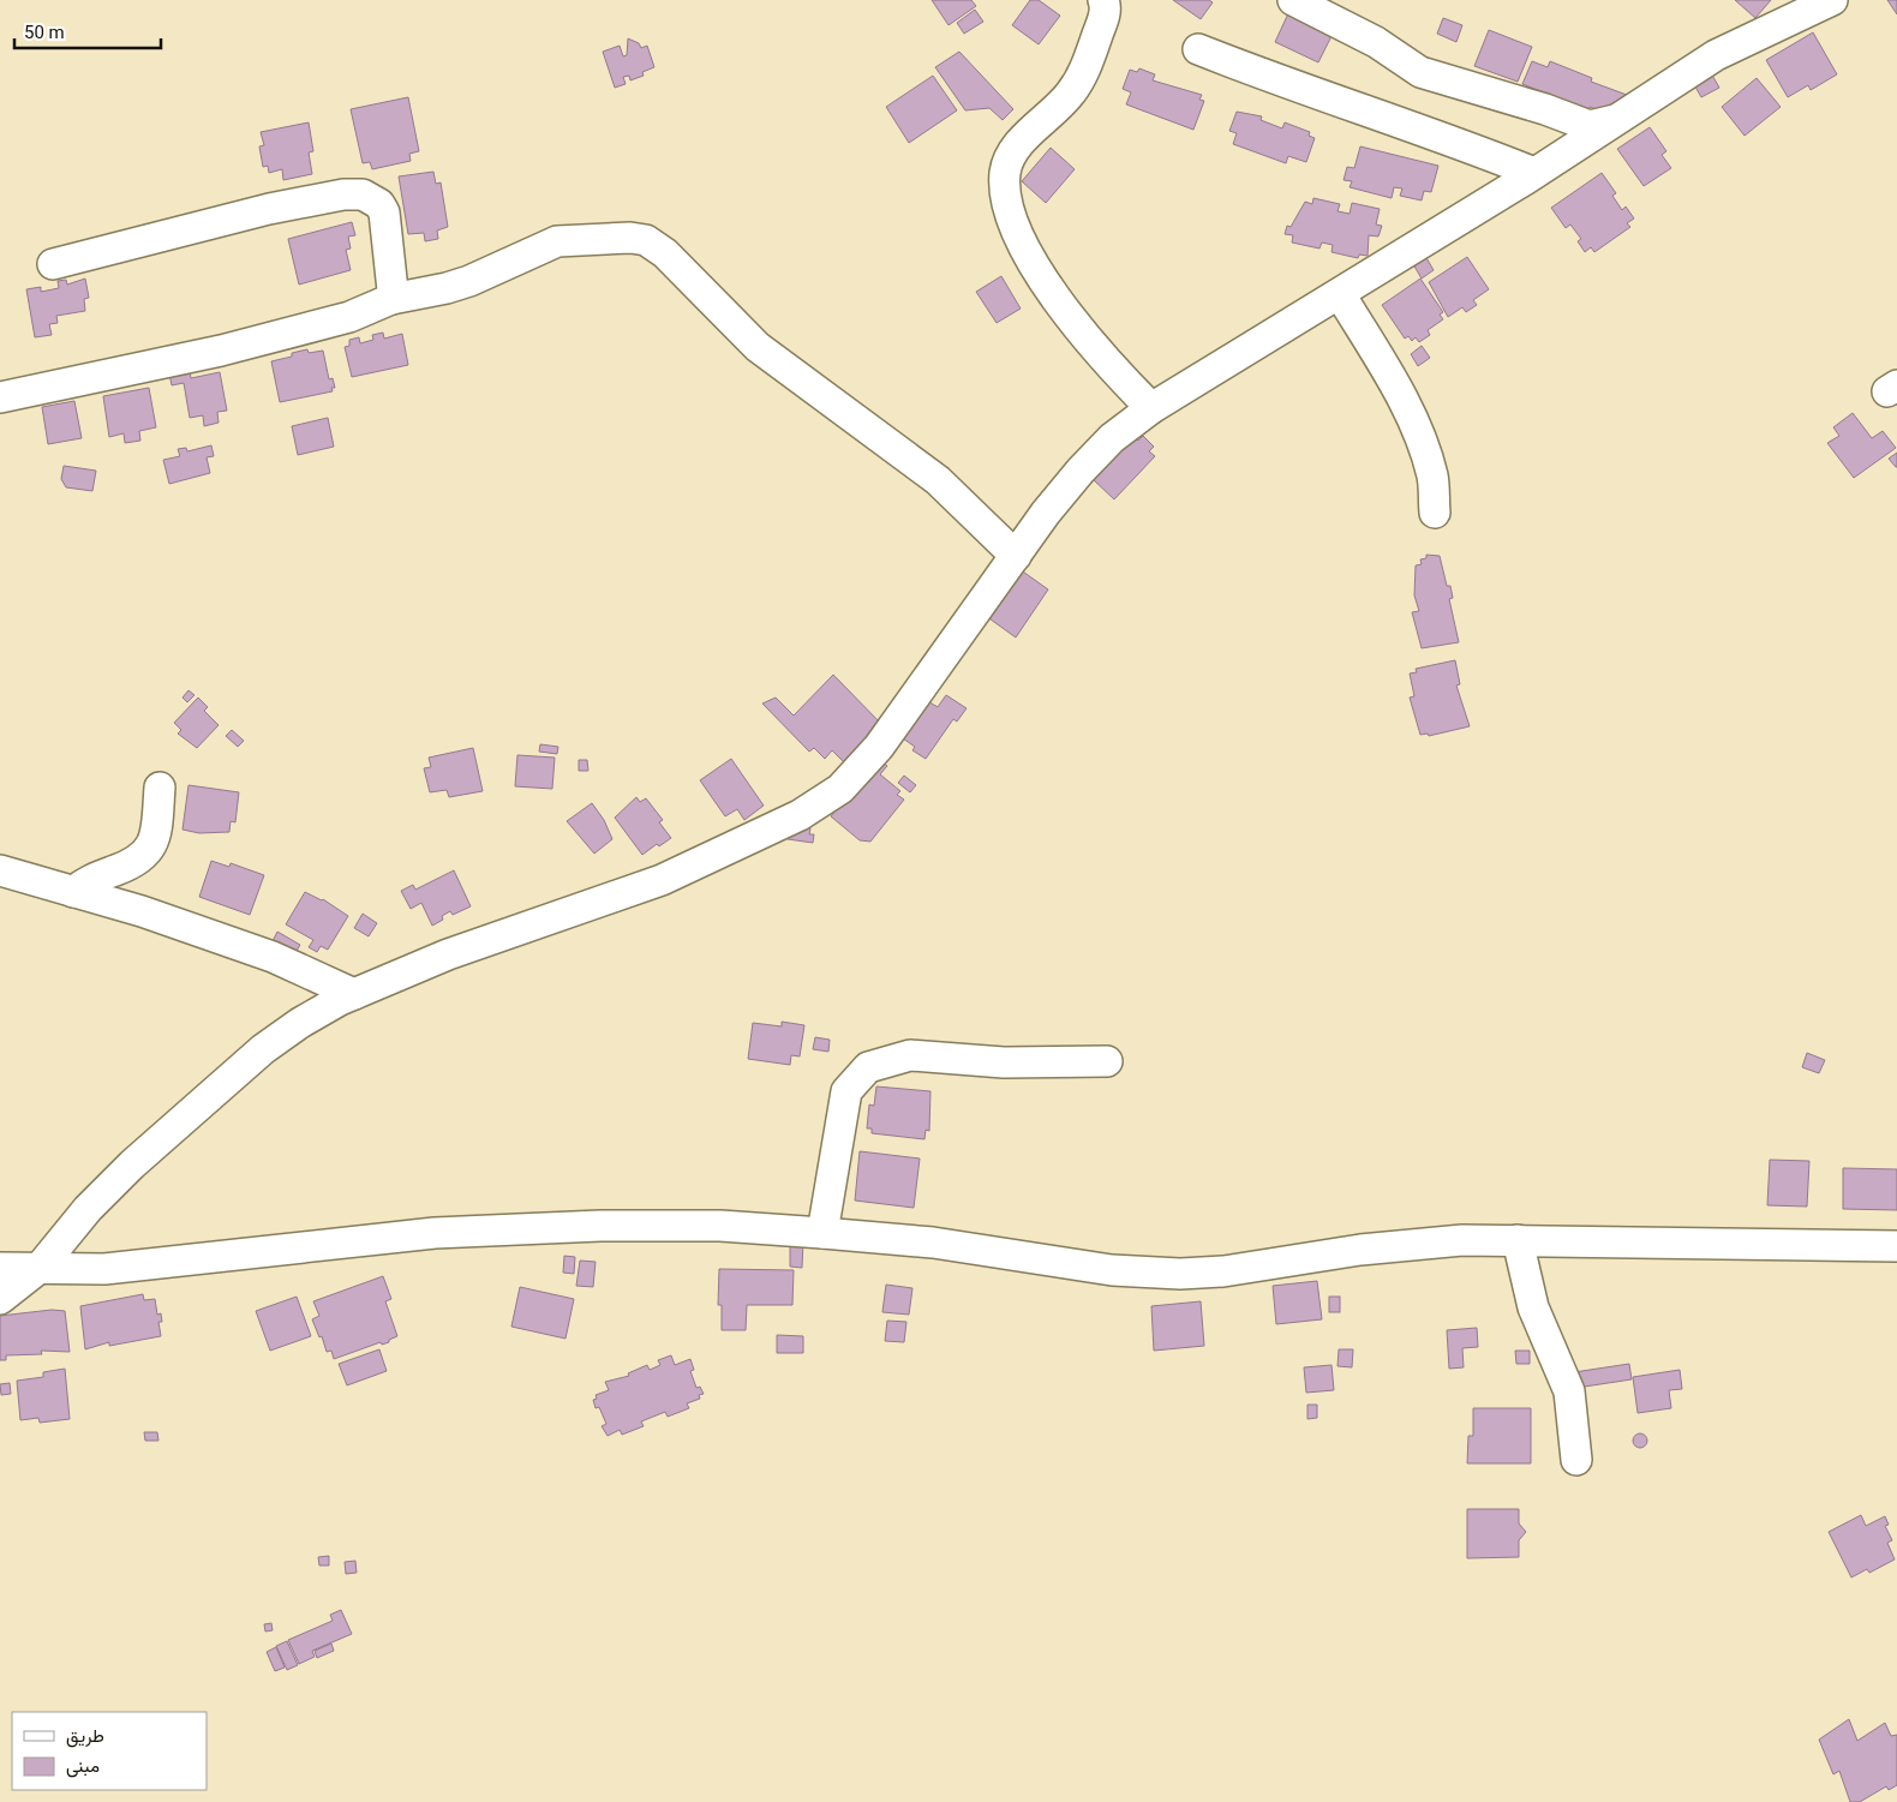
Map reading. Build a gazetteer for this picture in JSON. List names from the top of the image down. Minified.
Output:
{"legend":["طريق","مبنى"],"scale_bar":"50 m"}
